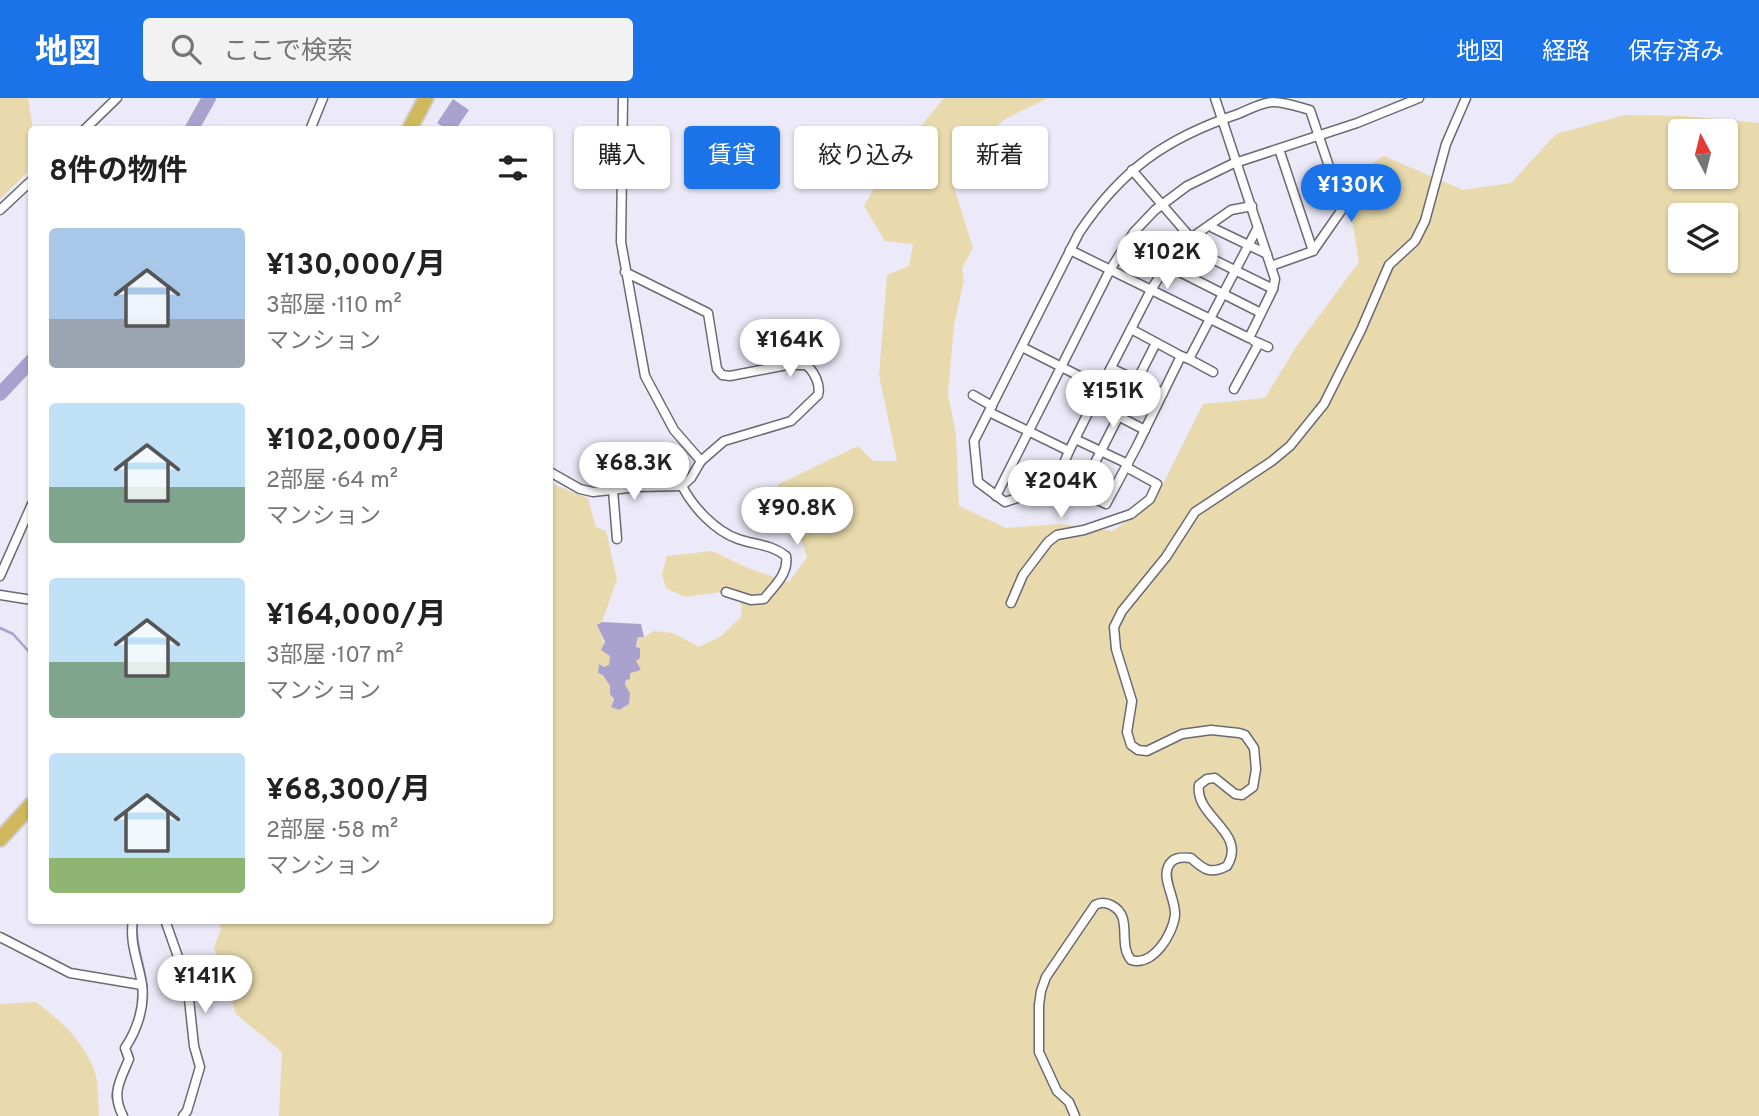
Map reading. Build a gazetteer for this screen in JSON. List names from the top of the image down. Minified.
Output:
{"north":"top","page":{"header":"地図","search":"ここで検索","nav":["地図","経路","保存済み"],"chip":["購入","賃貸","絞り込み","新着"],"heading":"8件の物件","price":["¥130K","¥102K","¥164K","¥151K","¥68.3K","¥204K","¥90.8K","¥141K"],"list":[{"name":"¥130,000/月","note":"3部屋 · 110 m² · マンション"},{"name":"¥102,000/月","note":"2部屋 · 64 m² · マンション"},{"name":"¥164,000/月","note":"3部屋 · 107 m² · マンション"},{"name":"¥68,300/月","note":"2部屋 · 58 m² · マンション"}]}}
